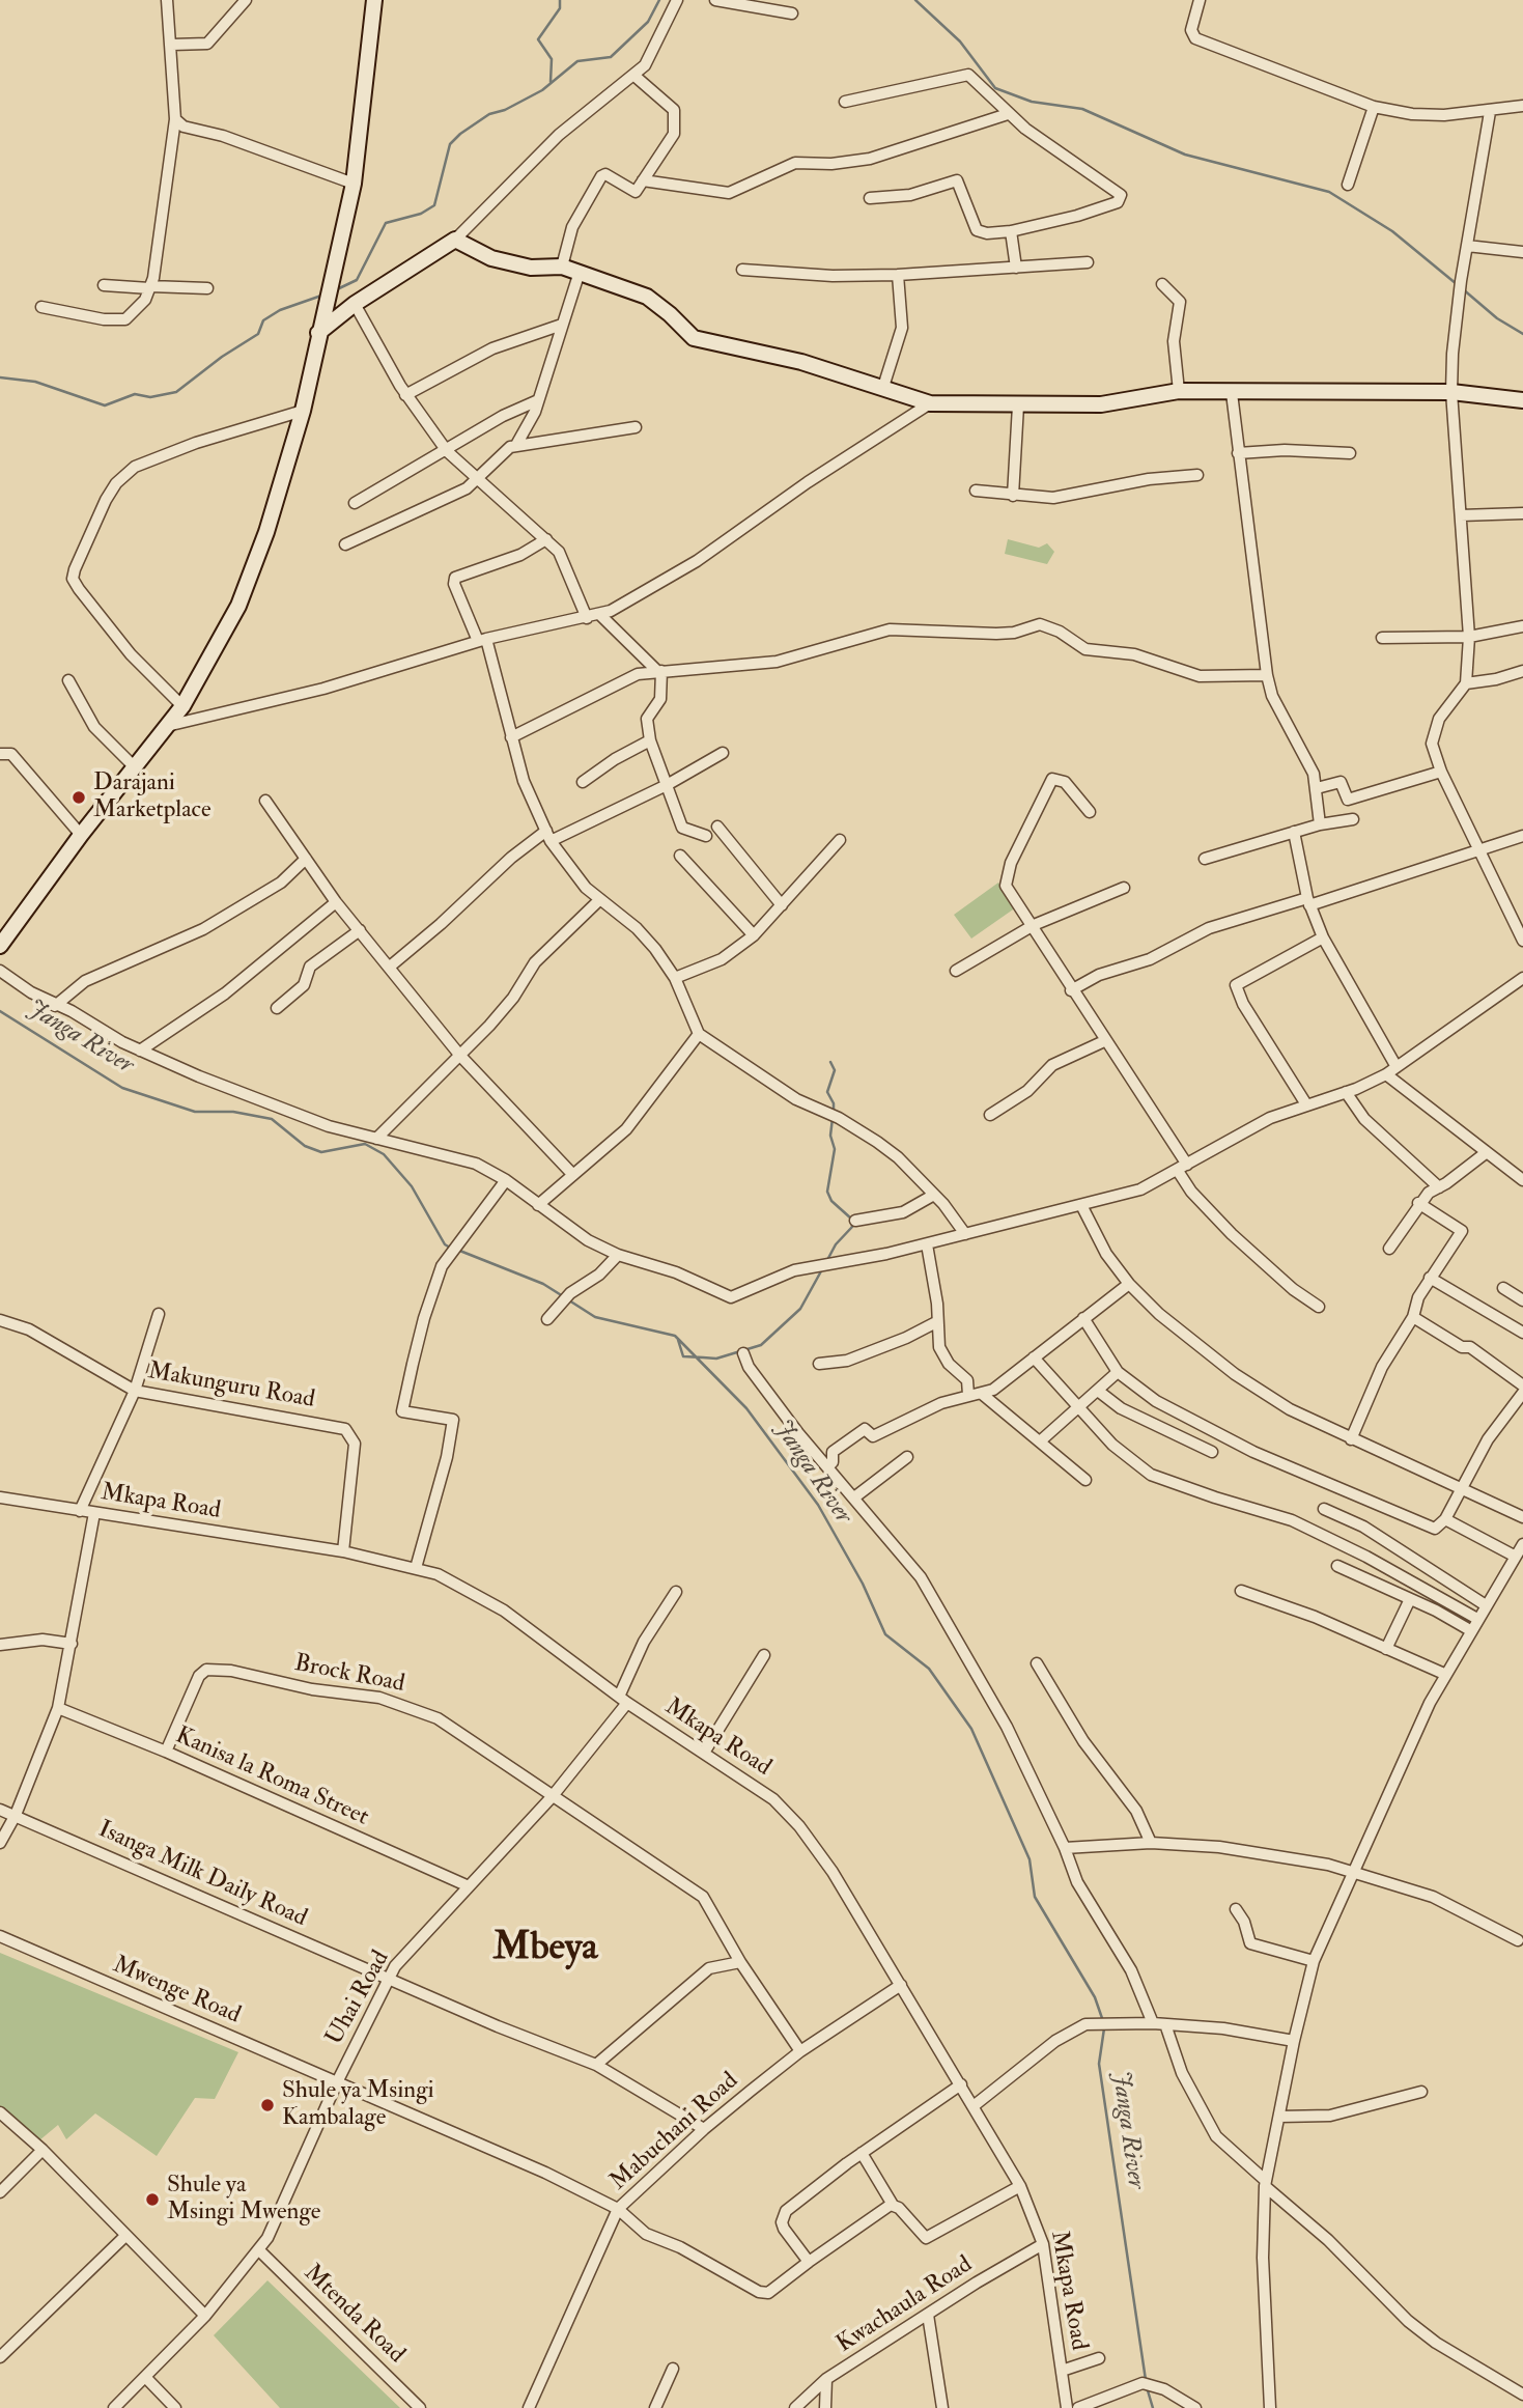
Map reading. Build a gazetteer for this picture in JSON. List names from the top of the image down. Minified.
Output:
{"streets":{"street":["Makunguru Road","Mkapa Road","Brock Road","Kanisa la Roma Street","Isanga Milk Daily Road","Mwenge Road","Uhai Road","Mabuchani Road","Kwachaula Road","Mtenda Road"]},"crossings":[["Makunguru Road","Mkapa Road"],["Mkapa Road","Uhai Road"],["Mkapa Road","Mabuchani Road"],["Mkapa Road","Kwachaula Road"],["Brock Road","Kanisa la Roma Street"],["Brock Road","Uhai Road"],["Kanisa la Roma Street","Uhai Road"],["Isanga Milk Daily Road","Uhai Road"],["Isanga Milk Daily Road","Mabuchani Road"],["Mwenge Road","Uhai Road"],["Mwenge Road","Mabuchani Road"],["Uhai Road","Mtenda Road"]],"districts":["Mbeya"],"water":["Janga River"],"places":["Darajani Marketplace","Shule ya Msingi Kambalage","Shule ya Msingi Mwenge"]}
